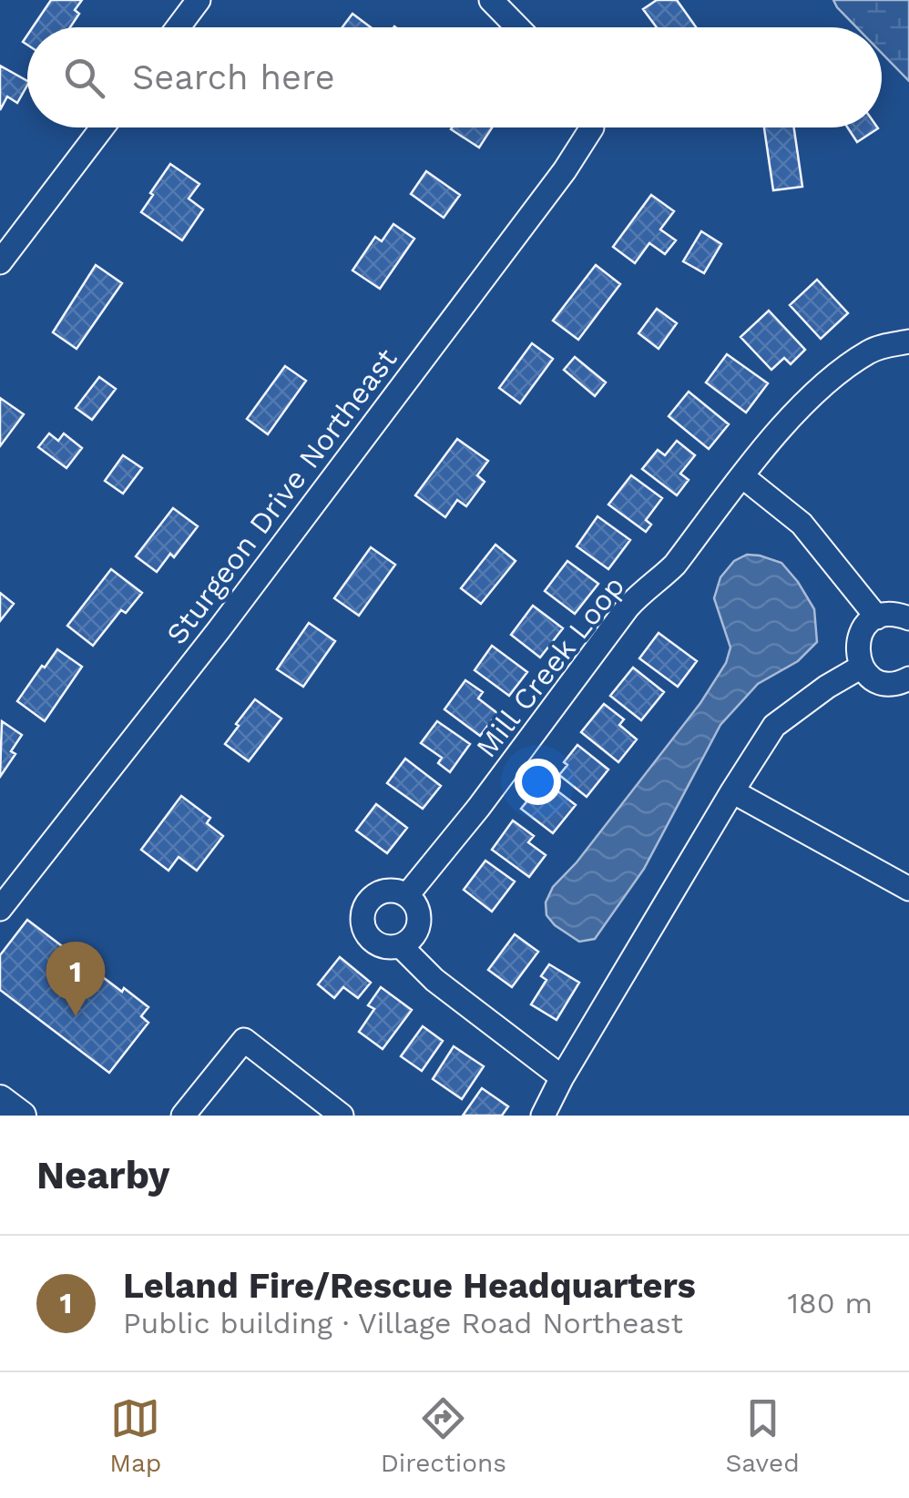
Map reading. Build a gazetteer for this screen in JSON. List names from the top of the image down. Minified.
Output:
{"streets":{"street":["Sturgeon Drive Northeast","Mill Creek Loop"]},"page":{"search":"Search here","pins":"1","heading":"Nearby","list":[{"mark":"1","name":"Leland Fire/Rescue Headquarters","note":"Public building · Village Road Northeast","value":"180 m"}],"nav":["Map","Directions","Saved"]}}
